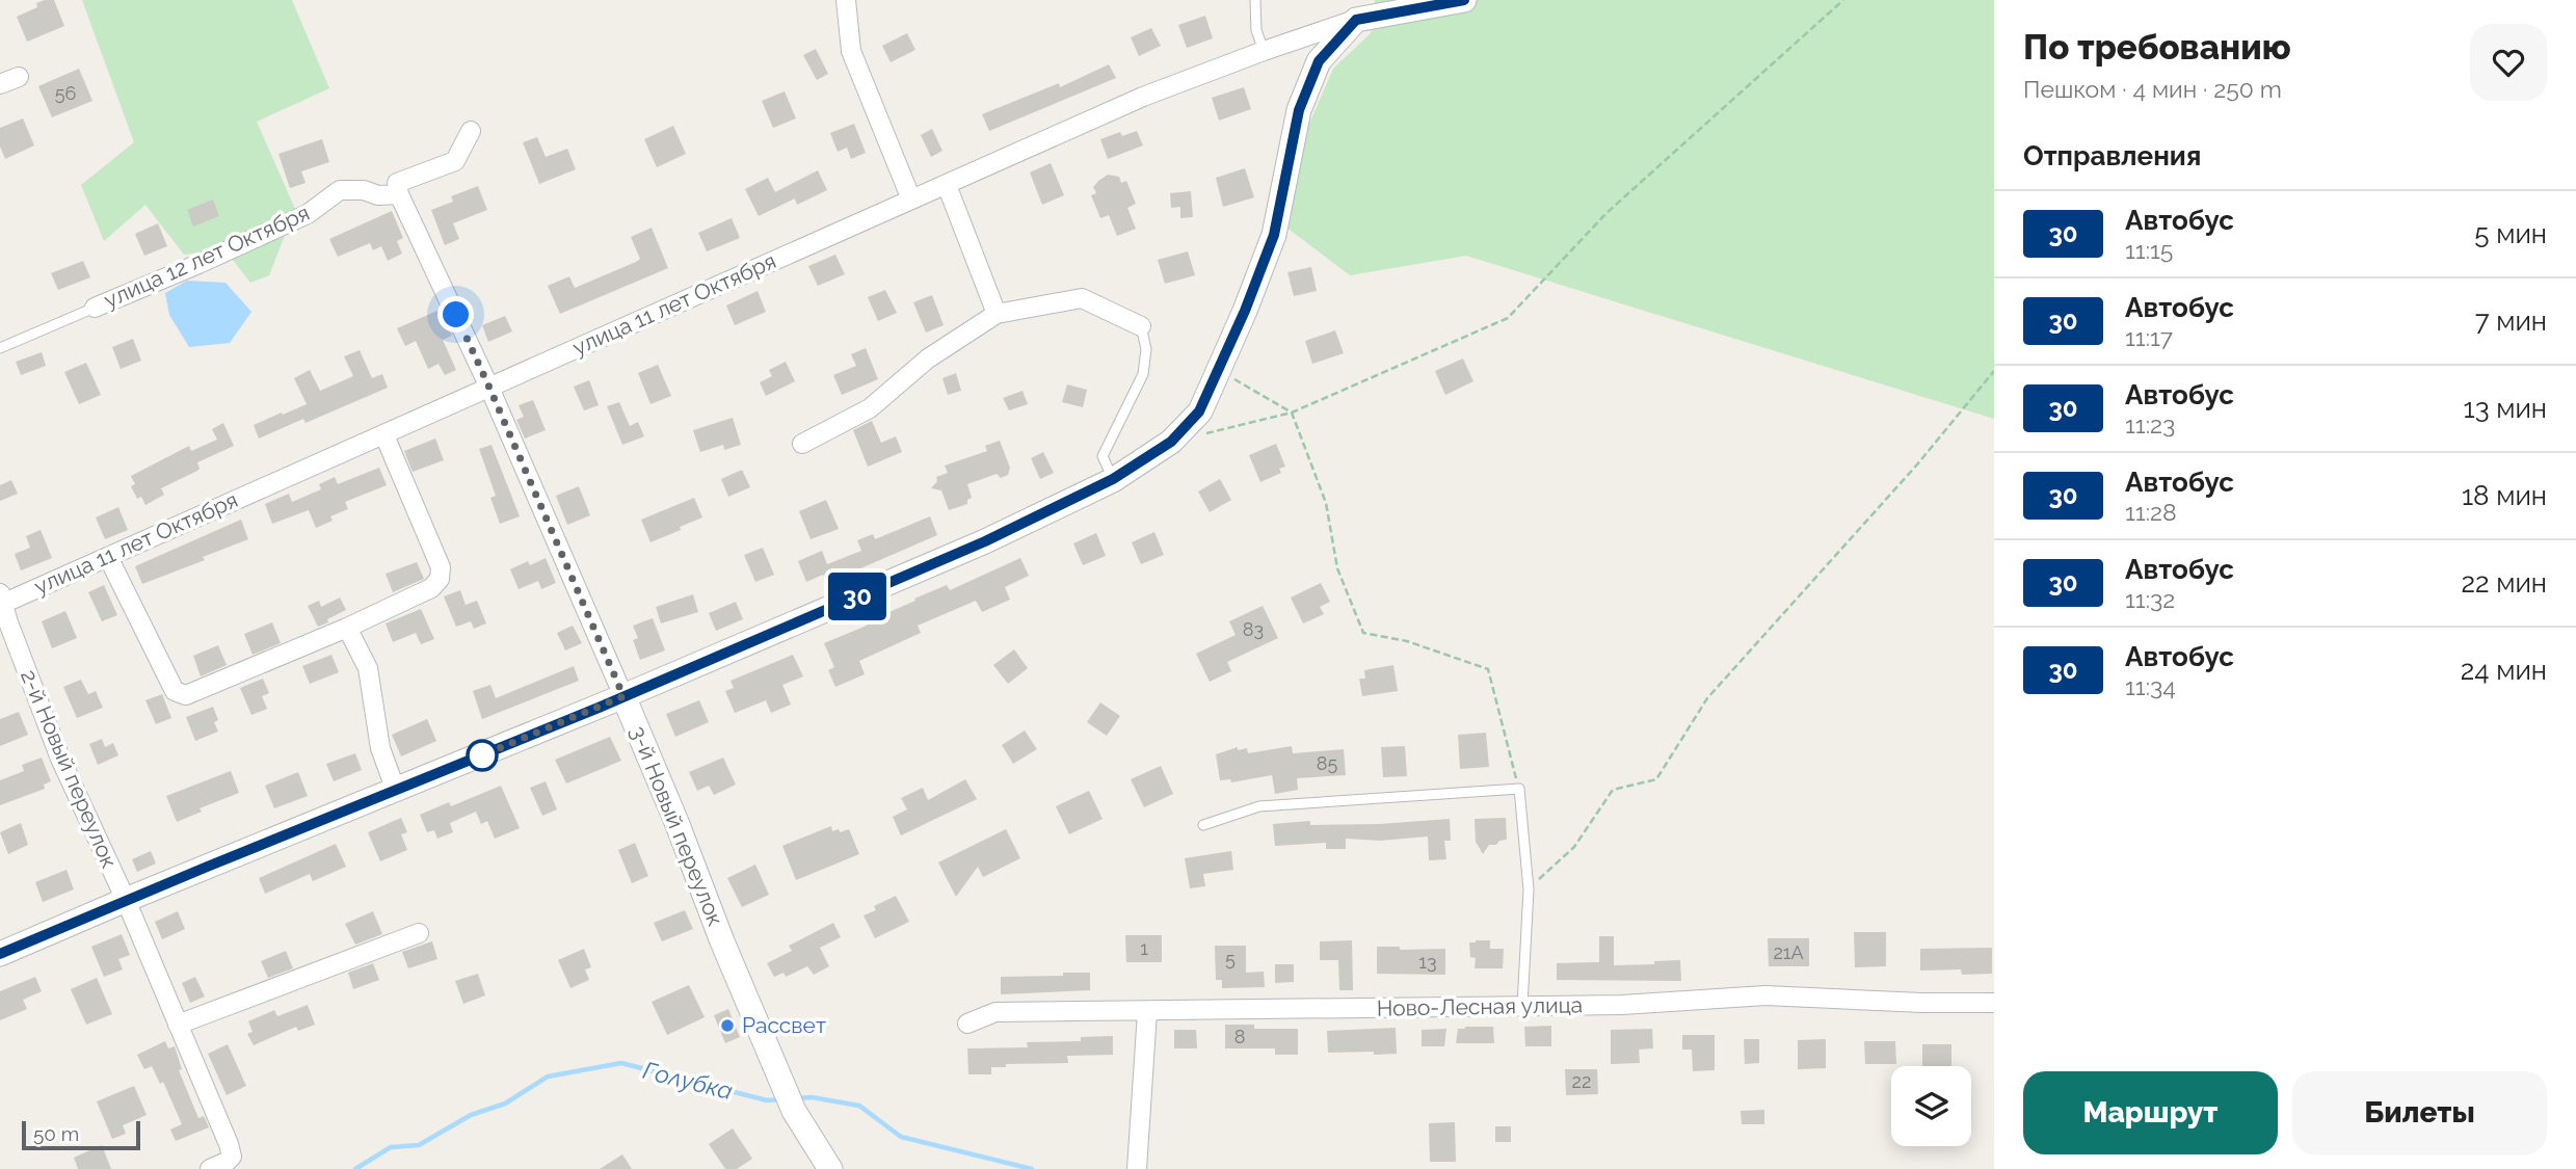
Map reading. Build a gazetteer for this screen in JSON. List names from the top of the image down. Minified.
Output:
{"streets":{"street":["улица 12 лет Октября","улица 11 лет Октября","2-й Новый переулок","3-й Новый переулок","Ново-Лесная улица"]},"crossings":[["улица 12 лет Октября","3-й Новый переулок"],["улица 11 лет Октября","2-й Новый переулок"],["улица 11 лет Октября","3-й Новый переулок"]],"water":["Голубка"],"places":["Рассвет"],"lines":["bus line 30"],"house_numbers":["56","83","85","1","21А","5","13","8","22"],"scale_bar":"50 m","page":{"on_map":"30","heading":[["По требованию","Пешком · 4 мин · 250 m"],"Отправления"],"list":[{"mark":"30","name":"Автобус","note":"11:15","value":"5 мин"},{"mark":"30","name":"Автобус","note":"11:17","value":"7 мин"},{"mark":"30","name":"Автобус","note":"11:23","value":"13 мин"},{"mark":"30","name":"Автобус","note":"11:28","value":"18 мин"},{"mark":"30","name":"Автобус","note":"11:32","value":"22 мин"},{"mark":"30","name":"Автобус","note":"11:34","value":"24 мин"}],"buttons":["Маршрут","Билеты"],"scale":"50 m"}}
